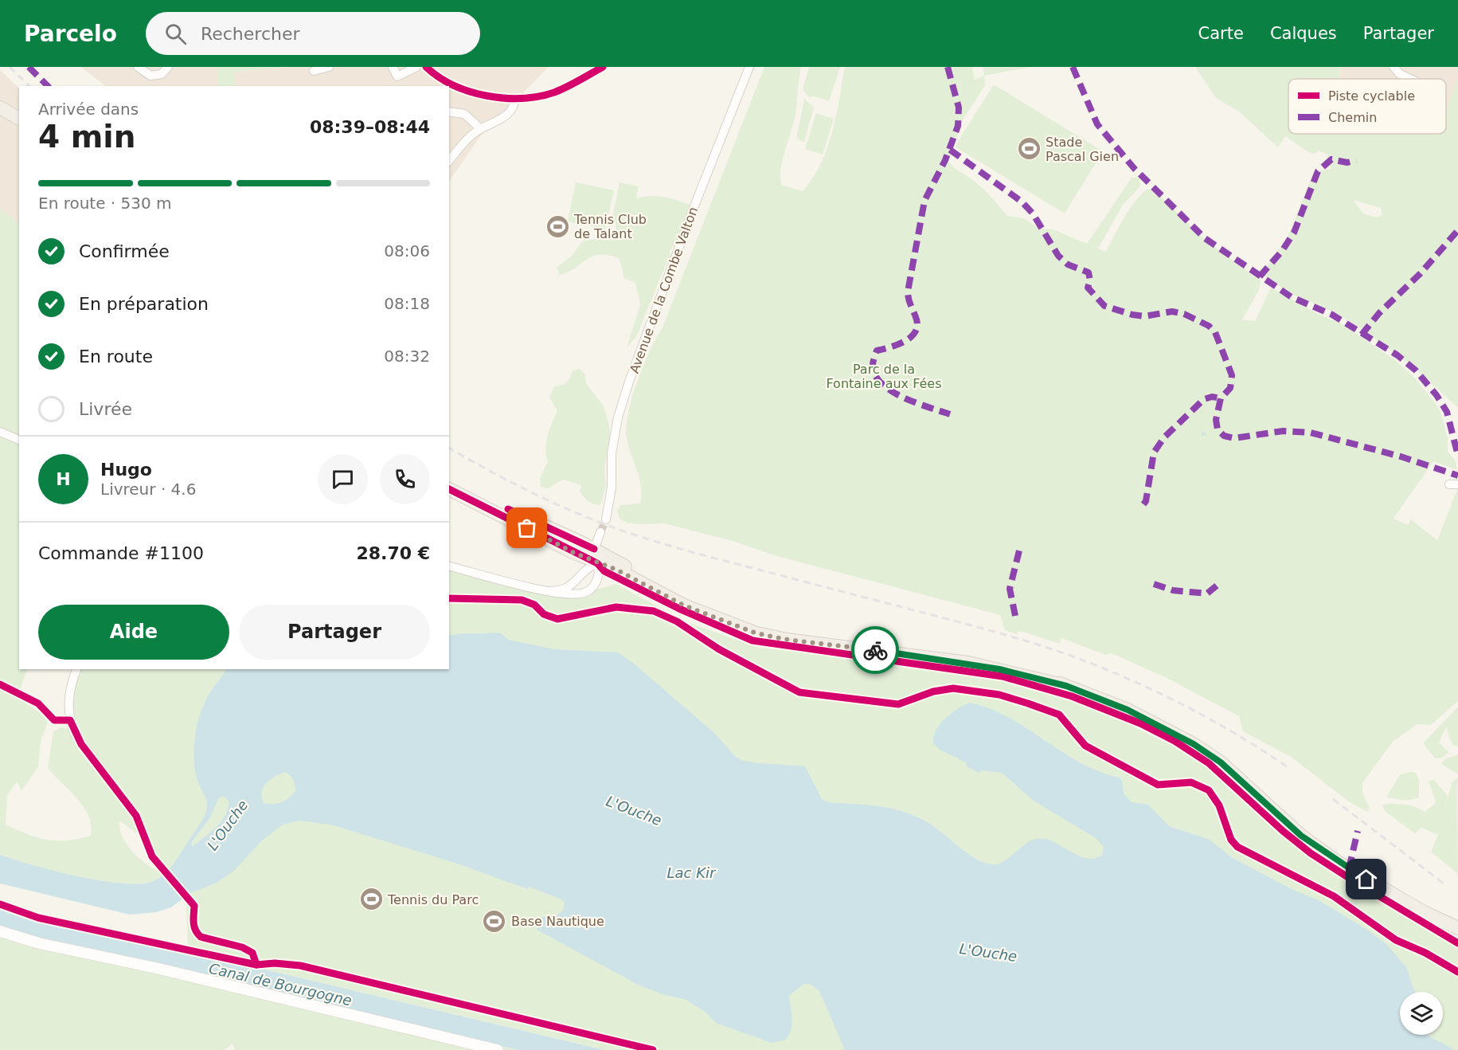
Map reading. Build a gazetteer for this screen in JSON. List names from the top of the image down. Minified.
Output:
{"streets":{"street":["Avenue de la Combe Valton"]},"water":["L'Ouche","Lac Kir","Canal de Bourgogne"],"parks":["Parc de la Fontaine aux Fées"],"places":{"sports":["Stade Pascal Gien","Tennis Club de Talant","Tennis du Parc","Base Nautique"]},"legend":["Piste cyclable","Chemin"],"page":{"header":"Parcelo","search":"Rechercher","nav":["Carte","Calques","Partager"],"heading":["4 min","Arrivée dans","08:39–08:44"],"panel":["Hugo","Livreur · 4.6","Commande #1100","28.70 €"],"bar":"En route · 530 m","list":[["Confirmée","08:06"],["En préparation","08:18"],["En route","08:32"],"Livrée"],"round":"H","buttons":["Aide","Partager"]}}
